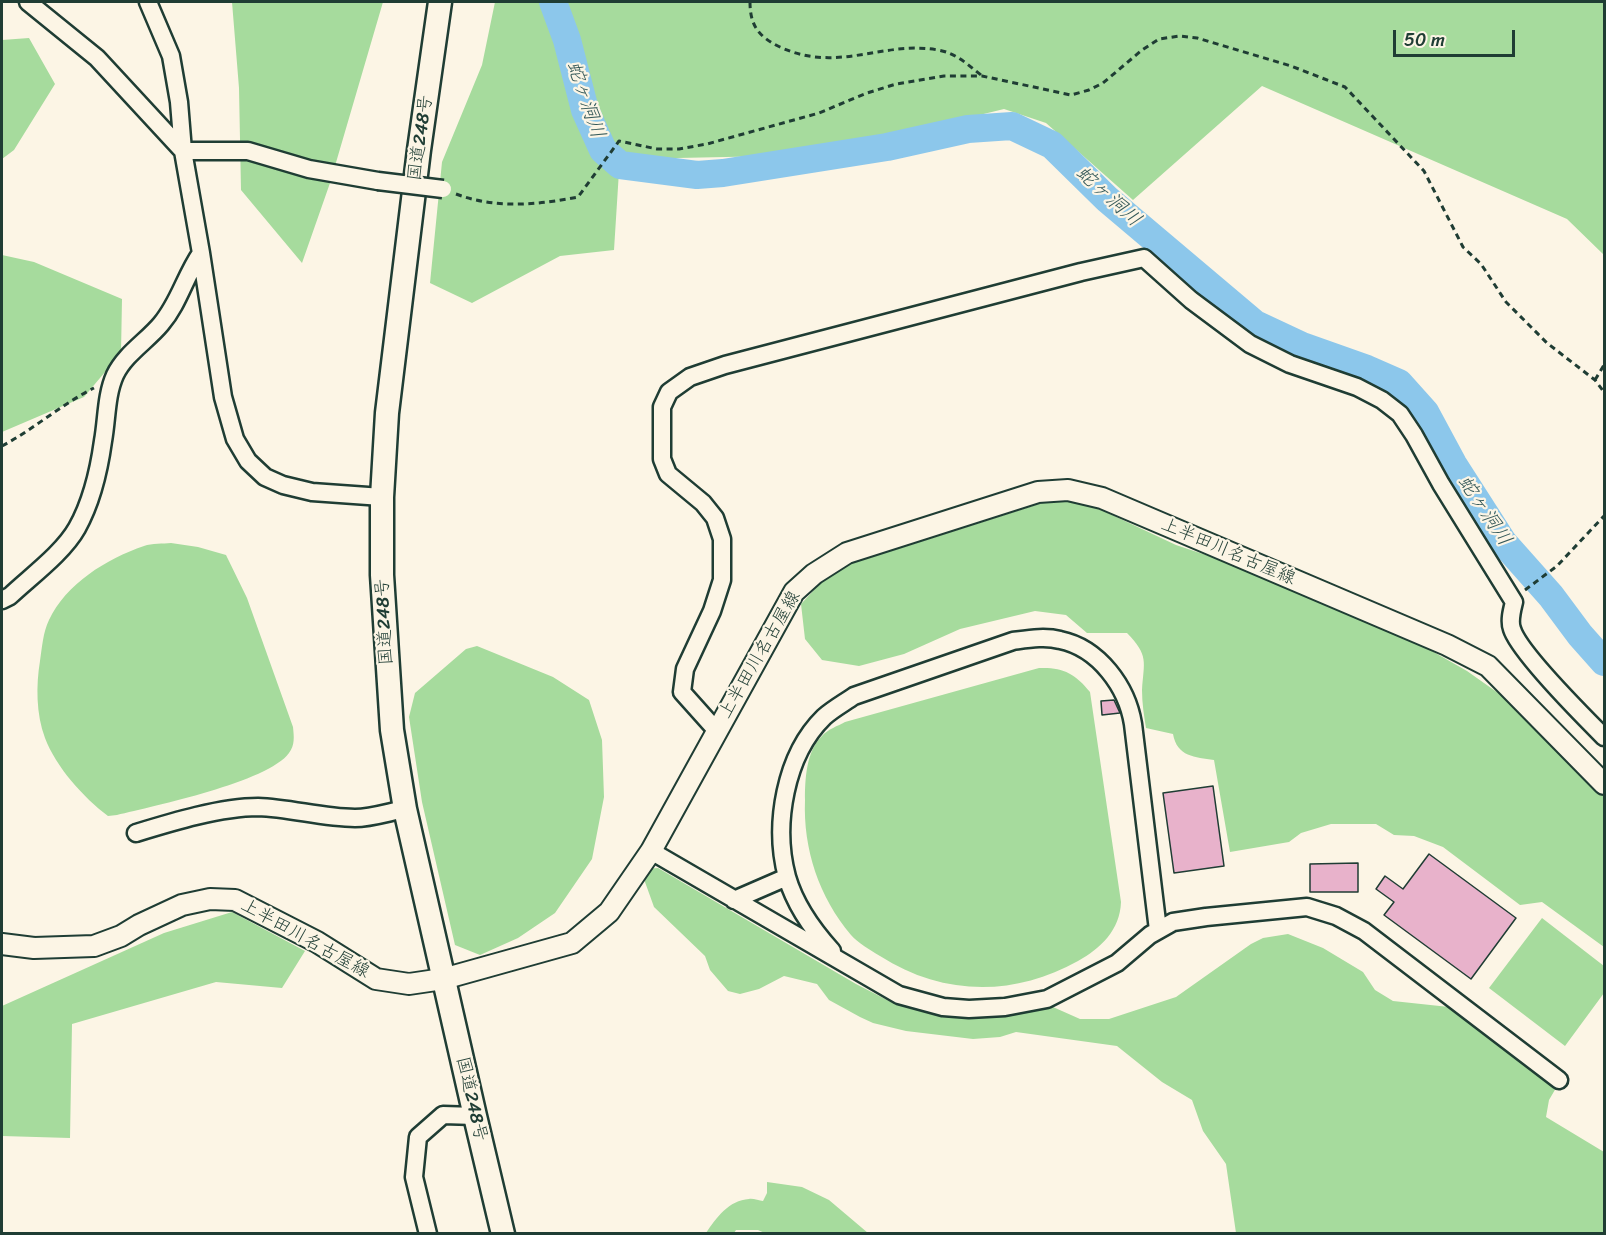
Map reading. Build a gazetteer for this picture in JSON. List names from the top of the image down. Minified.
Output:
{"streets":{"highway":["国道248号"],"main road":["上半田川名古屋線"]},"crossings":[["国道248号","上半田川名古屋線"]],"water":["蛇ヶ洞川"],"scale_bar":"50 m"}
